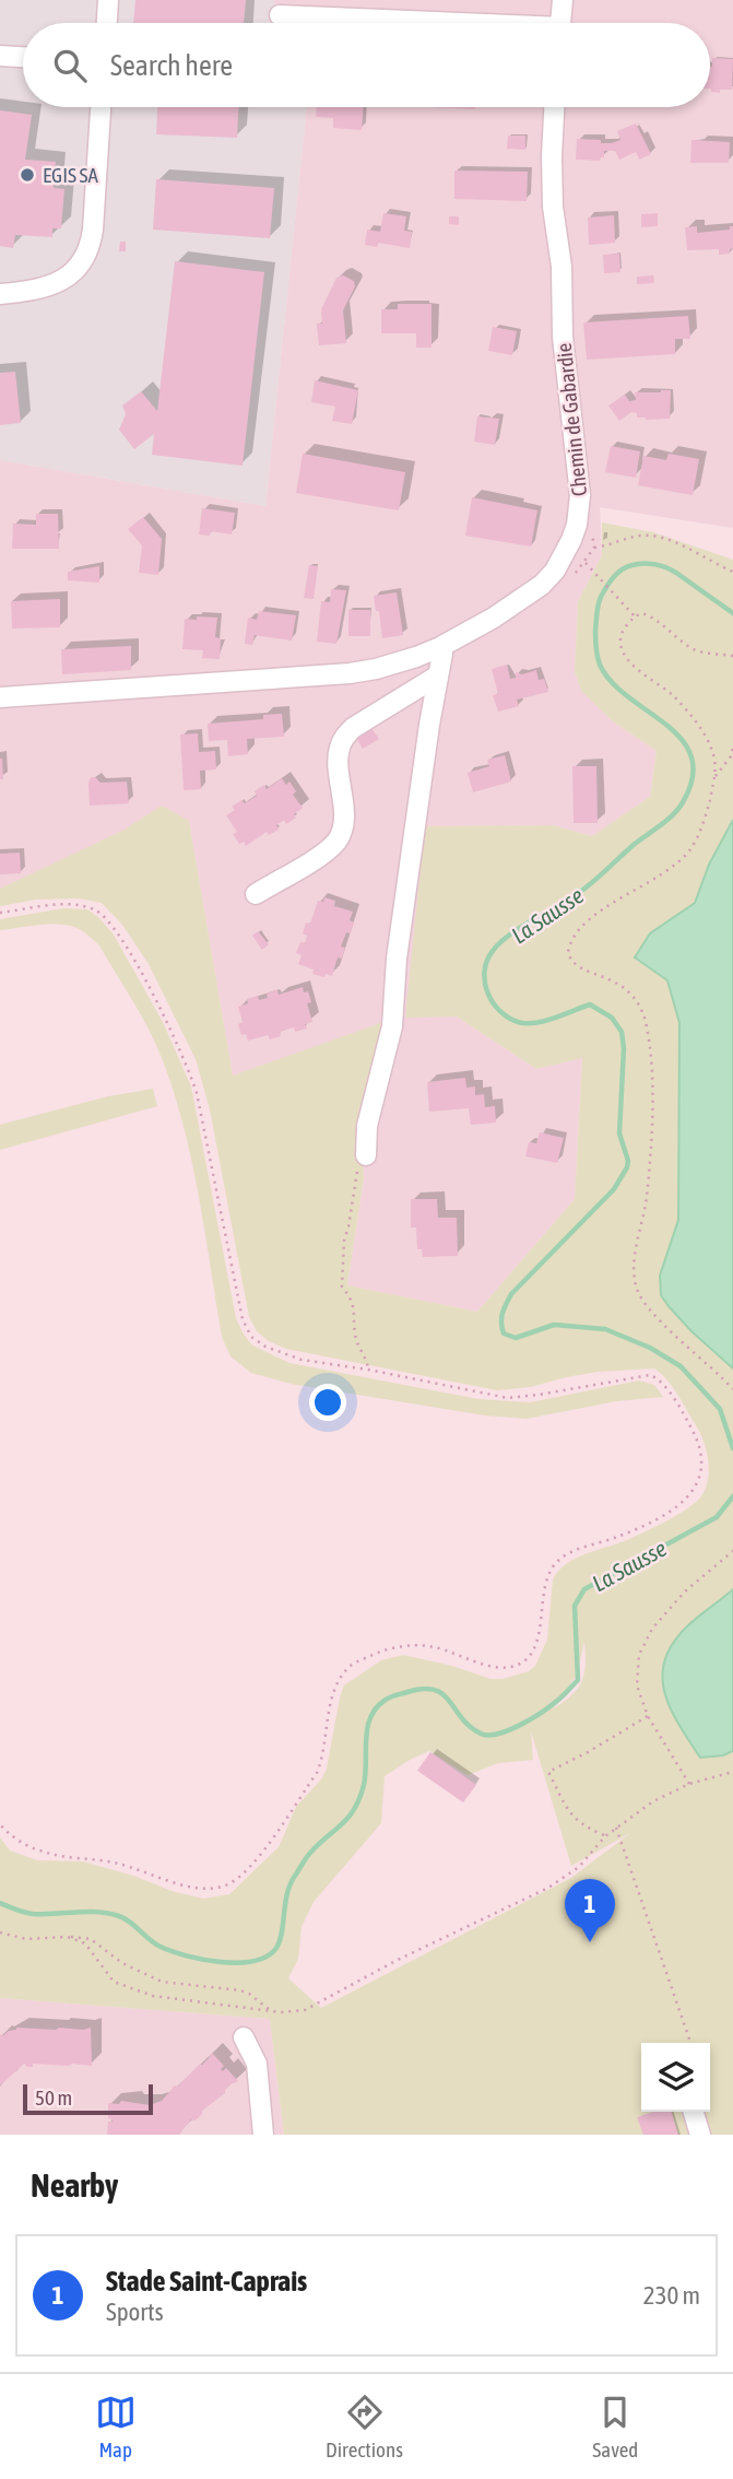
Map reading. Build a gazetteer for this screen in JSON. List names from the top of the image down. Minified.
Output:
{"streets":{"street":["Chemin de Gabardie"]},"water":["La Sausse"],"places":["EGIS SA"],"scale_bar":"50 m","page":{"search":"Search here","pins":"1","scale":"50 m","heading":"Nearby","list":[{"mark":"1","name":"Stade Saint-Caprais","note":"Sports","value":"230 m"}],"nav":["Map","Directions","Saved"]}}
